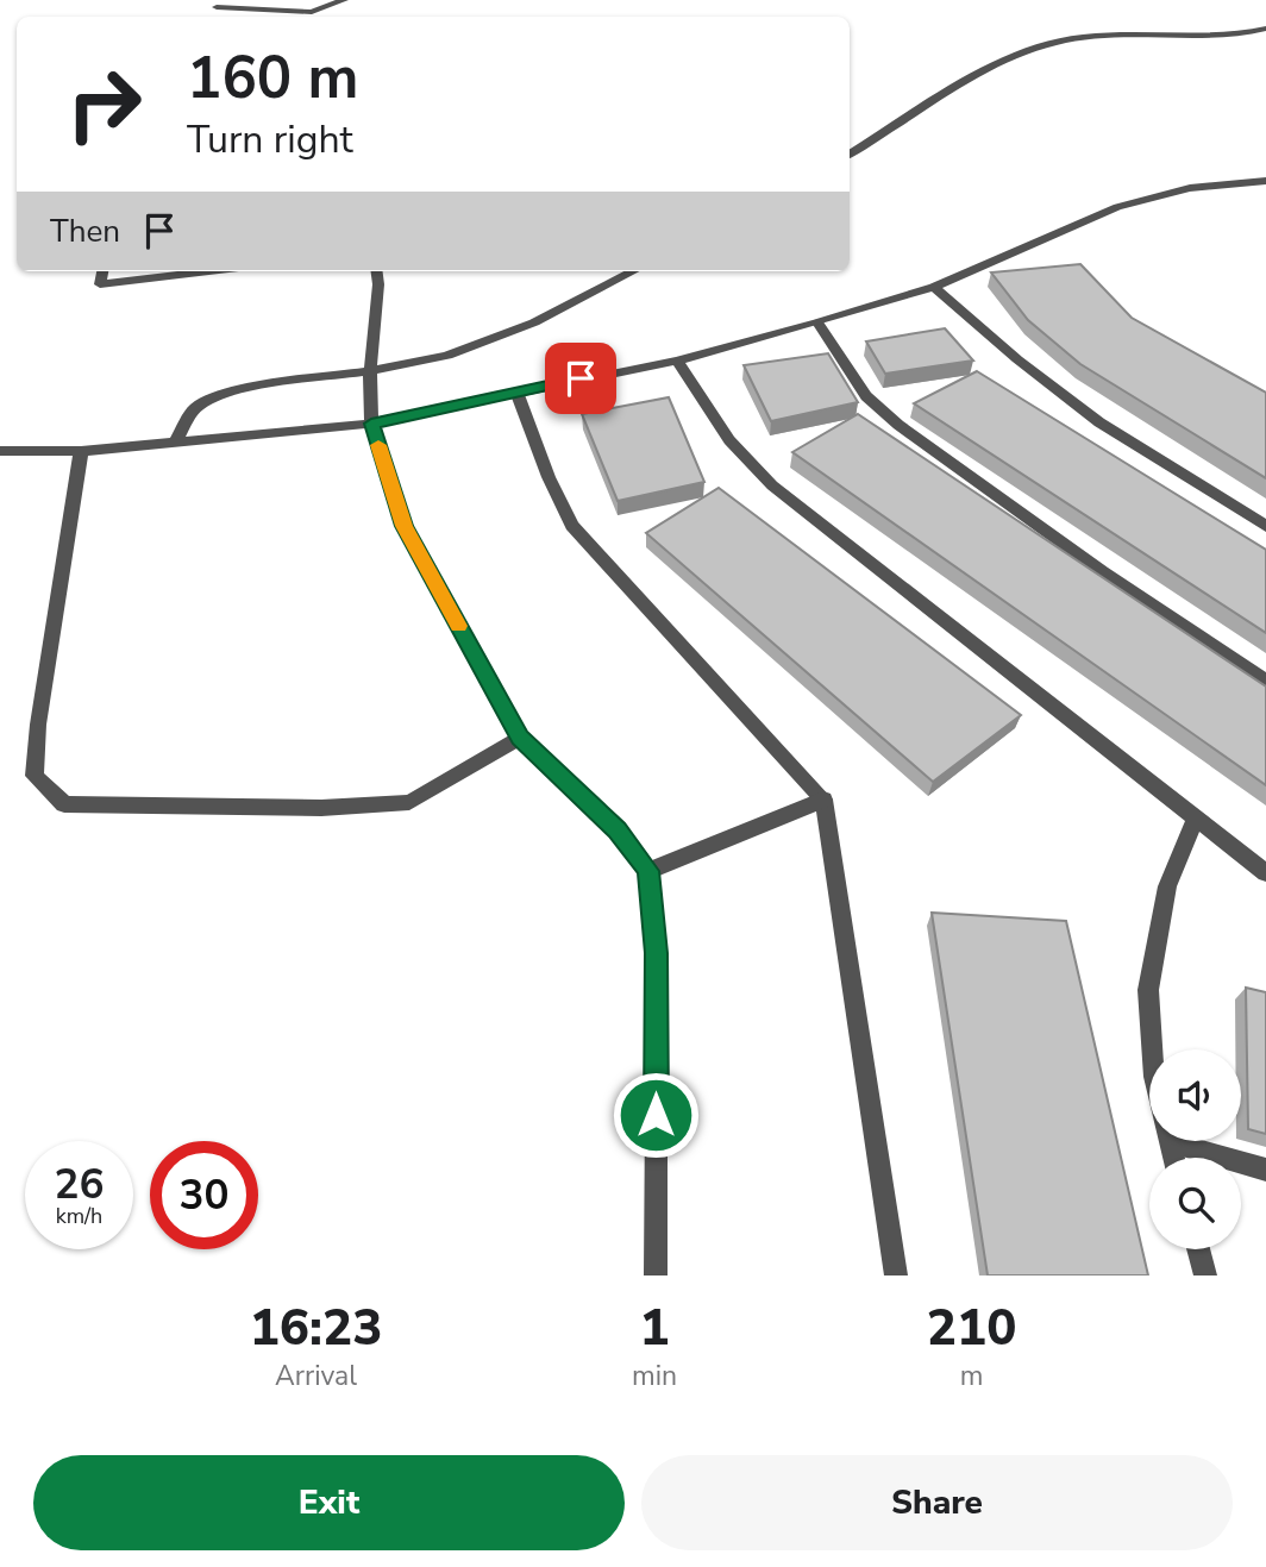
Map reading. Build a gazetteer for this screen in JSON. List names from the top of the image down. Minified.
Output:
{"page":{"turn":["160 m","Turn right"],"then":"Then","speed":"26 km/h","limit":"30","eta":["16:23","Arrival","1","min","210","m"],"buttons":["Exit","Share"]}}
